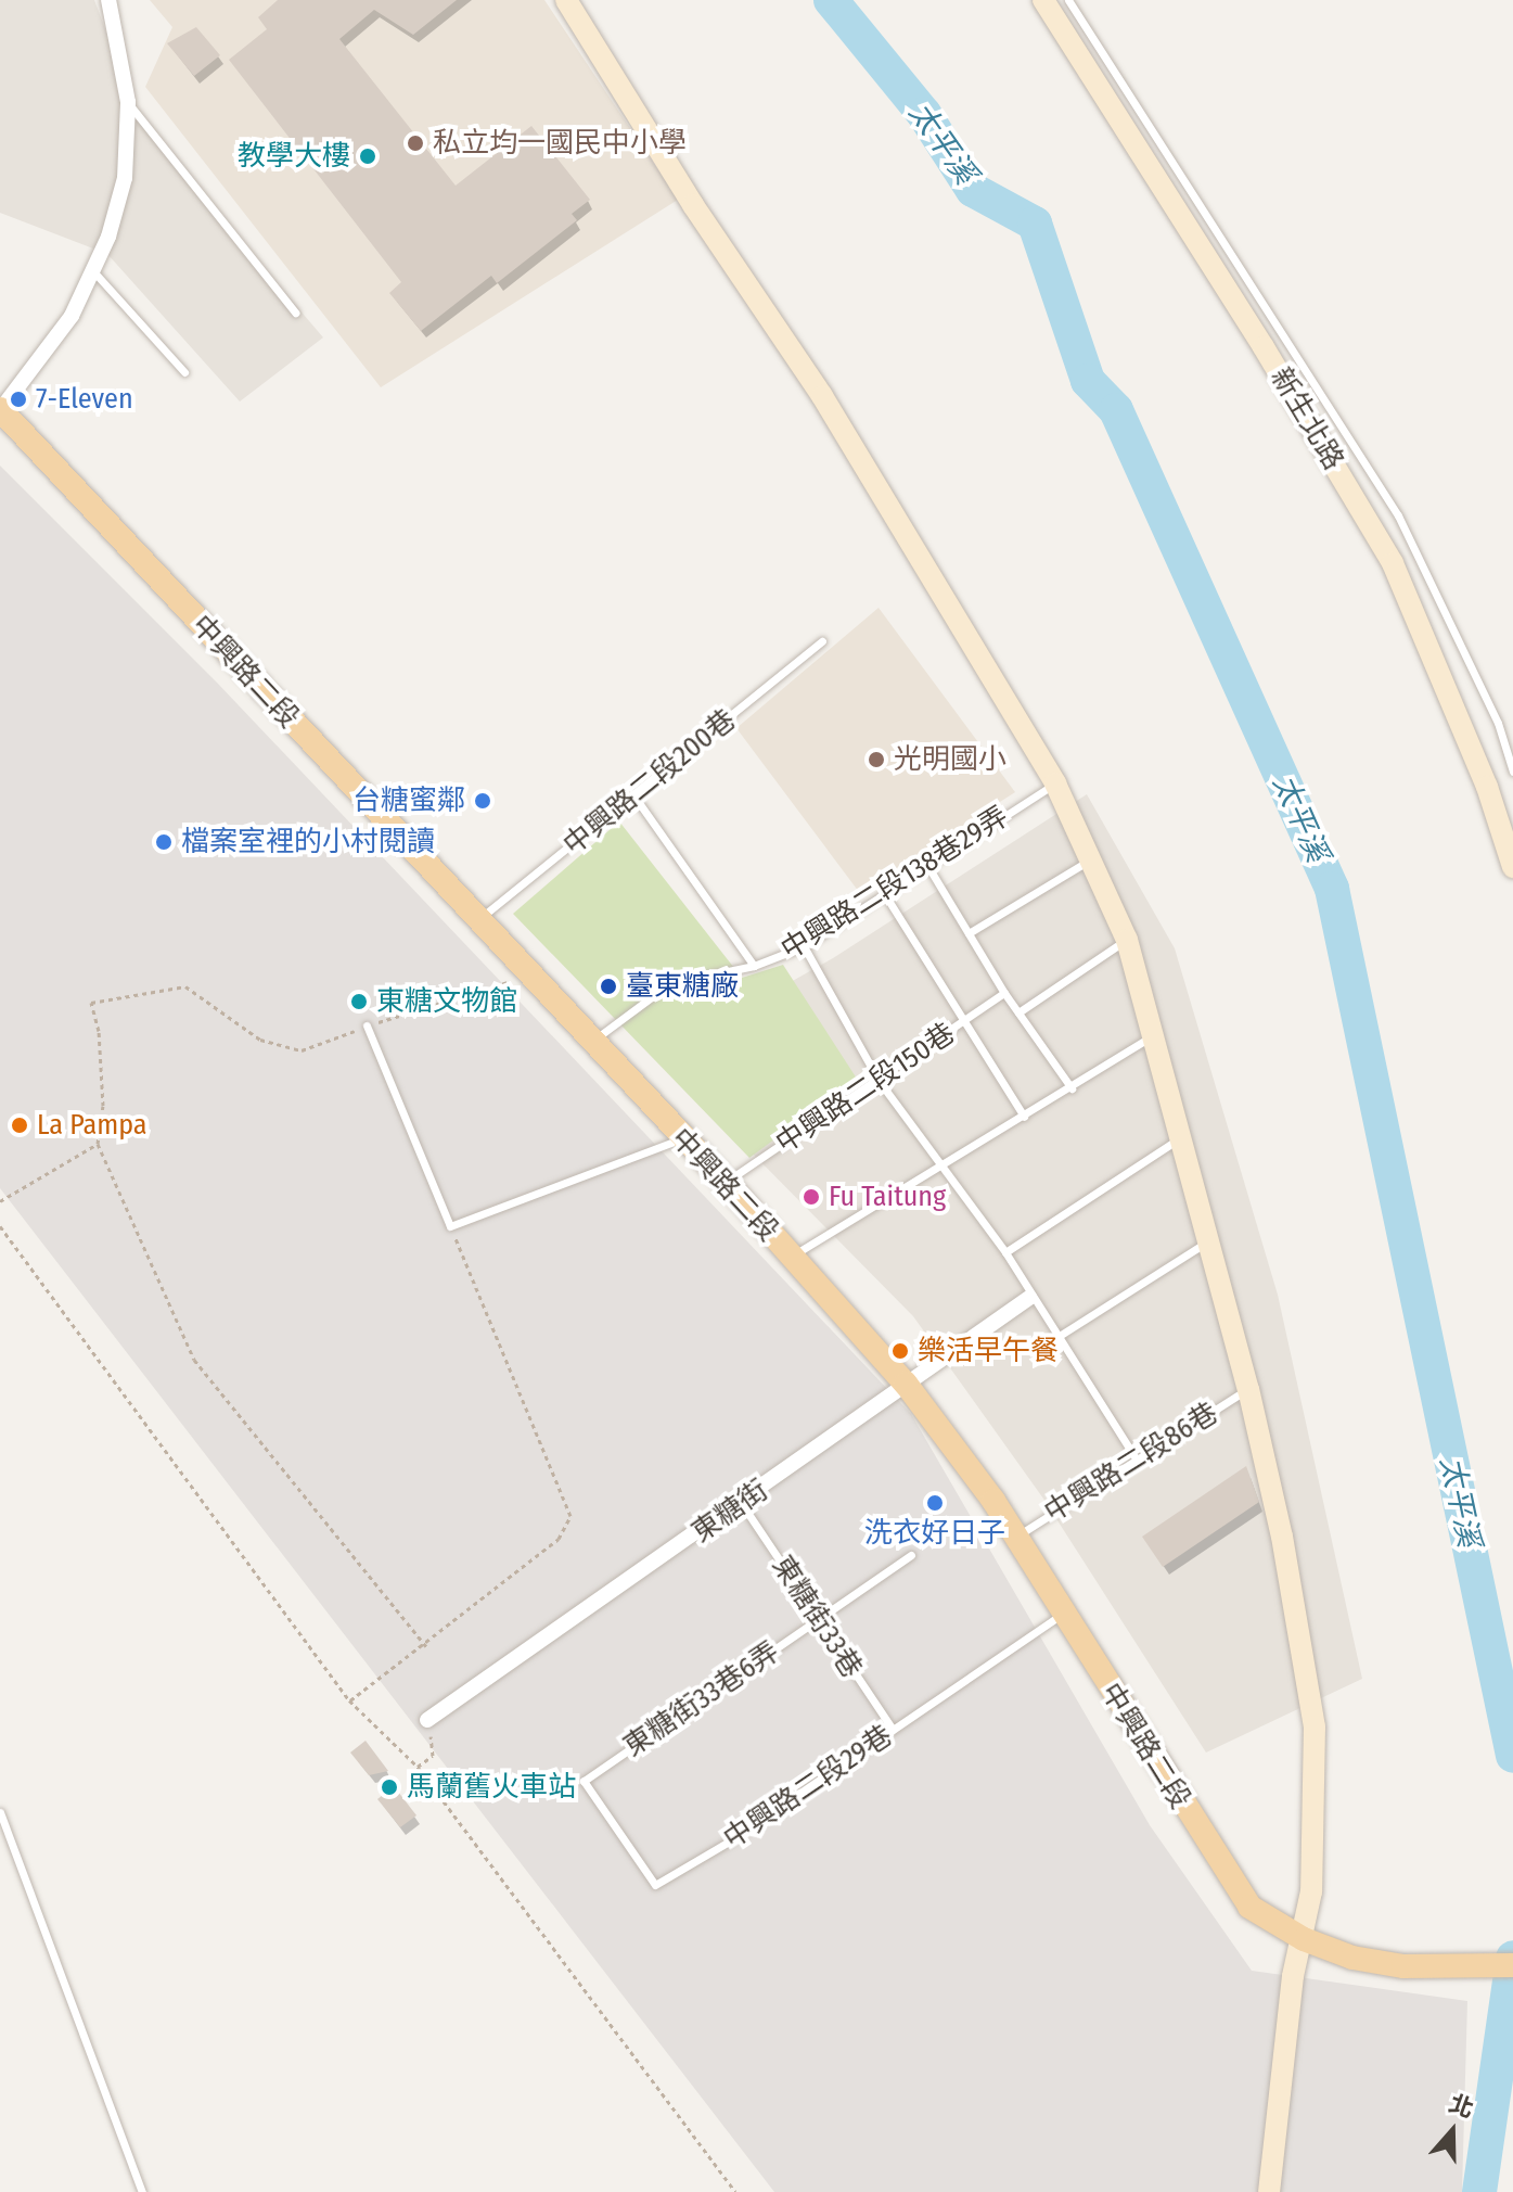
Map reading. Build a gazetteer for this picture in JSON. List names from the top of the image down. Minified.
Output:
{"streets":{"main road":["中興路二段"],"street":["新生北路","東糖街"],"lane":["中興路二段200巷","中興路二段138巷29弄","中興路二段150巷","中興路二段86巷","東糖街33巷","東糖街33巷6弄","中興路二段29巷"]},"crossings":[["中興路二段","中興路二段200巷"],["中興路二段","中興路二段138巷29弄"],["中興路二段","中興路二段150巷"],["中興路二段","中興路二段86巷"],["中興路二段","東糖街"],["中興路二段","中興路二段29巷"],["東糖街","東糖街33巷"],["東糖街33巷","東糖街33巷6弄"],["東糖街33巷","中興路二段29巷"],["東糖街33巷6弄","中興路二段29巷"]],"water":["太平溪"],"places":["私立均一國民中小學","教學大樓","7-Eleven","光明國小","台糖蜜鄰","檔案室裡的小村閱讀","臺東糖廠","東糖文物館","La Pampa","Fu Taitung","樂活早午餐","洗衣好日子","馬蘭舊火車站"],"north":"top"}
